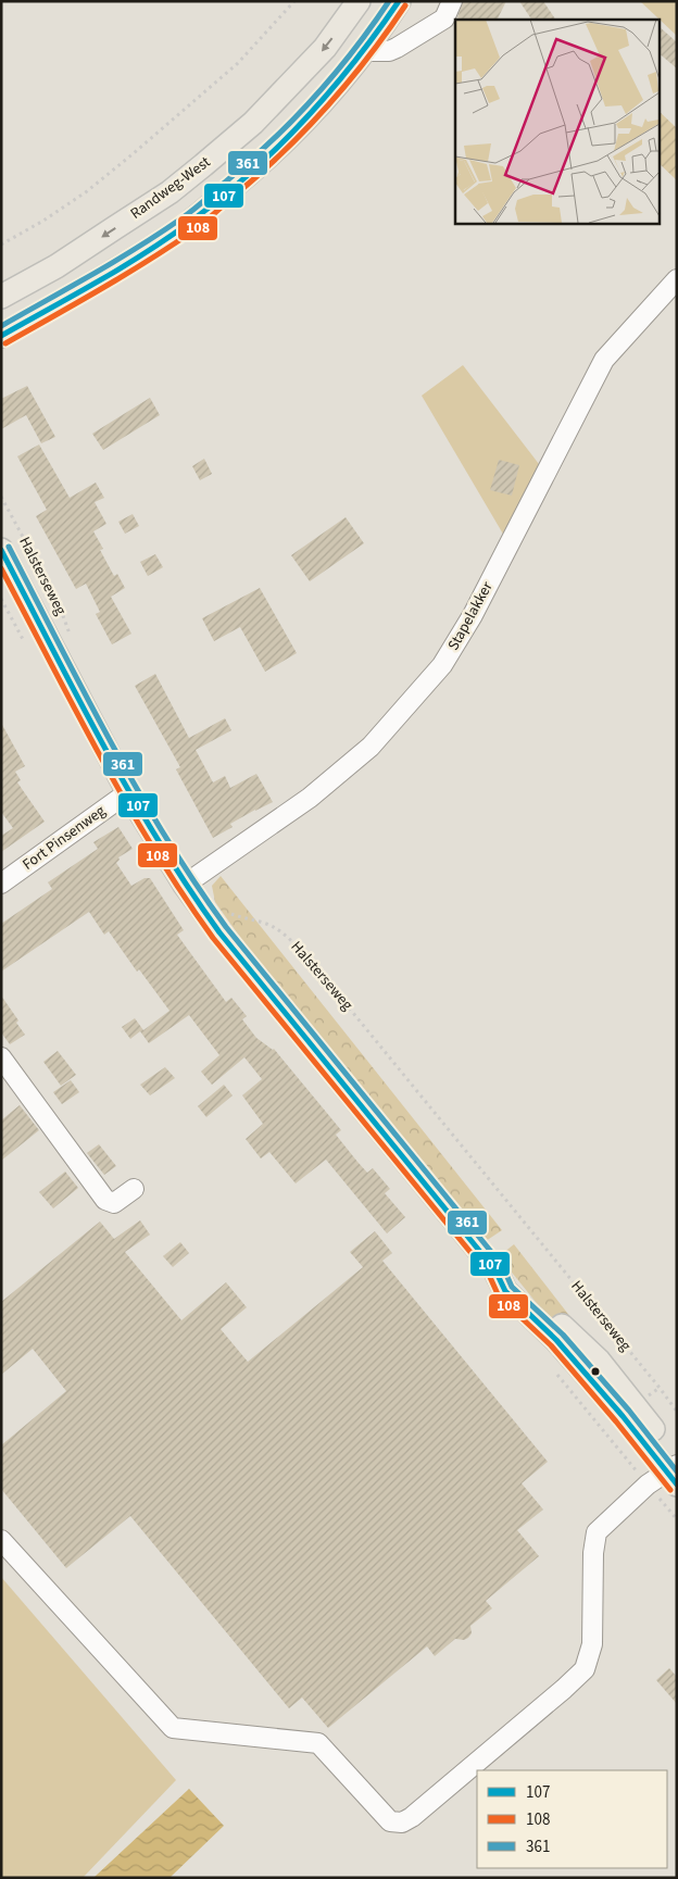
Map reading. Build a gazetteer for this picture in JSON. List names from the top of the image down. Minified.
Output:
{"streets":{"main road":["Randweg-West","Halsterseweg"],"street":["Stapelakker","Fort Pinsenweg"]},"crossings":[["Halsterseweg","Stapelakker"],["Halsterseweg","Fort Pinsenweg"]],"lines":["transit line 107","transit line 361","transit line 108"],"legend":["107","108","361"]}
